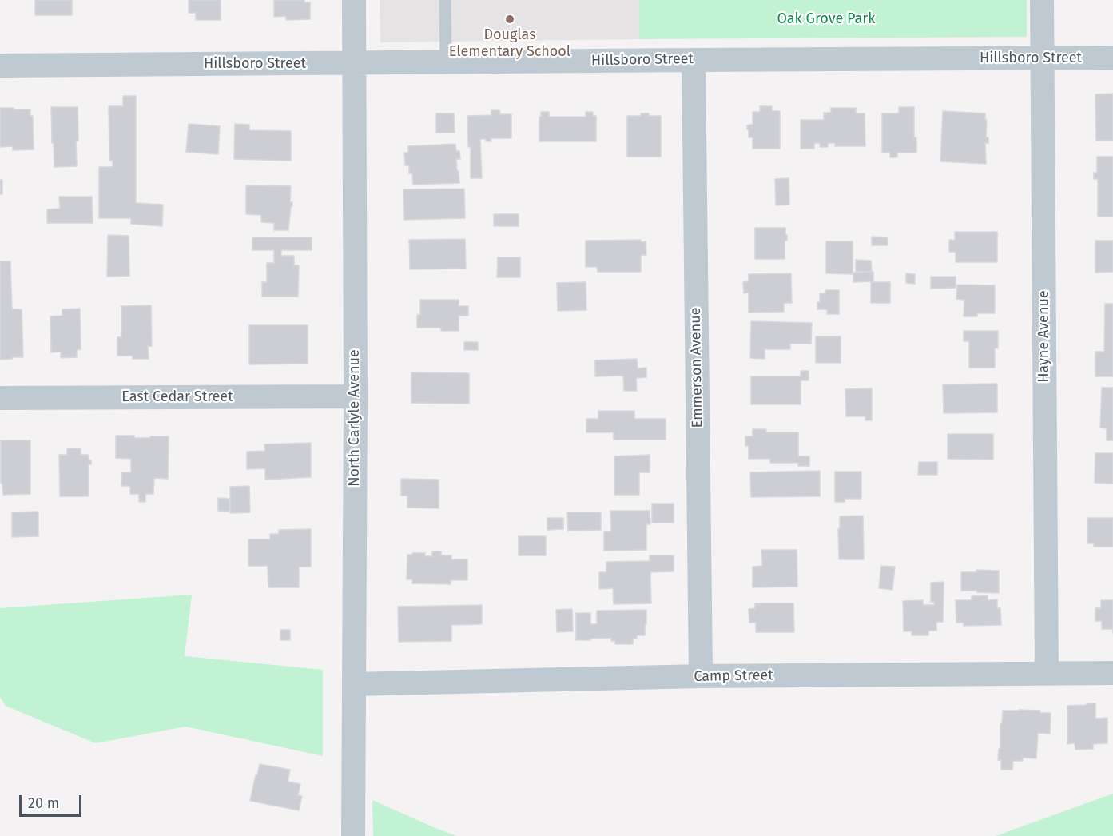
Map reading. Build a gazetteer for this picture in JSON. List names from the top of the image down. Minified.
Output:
{"streets":{"street":["Hillsboro Street","Hayne Avenue","Emmerson Avenue","East Cedar Street","North Carlyle Avenue","Camp Street"]},"crossings":[["Hillsboro Street","Hayne Avenue"],["Hillsboro Street","Emmerson Avenue"],["Hillsboro Street","North Carlyle Avenue"],["Hayne Avenue","Camp Street"],["Emmerson Avenue","Camp Street"],["East Cedar Street","North Carlyle Avenue"],["North Carlyle Avenue","Camp Street"]],"parks":["Oak Grove Park"],"places":["Douglas Elementary School"],"scale_bar":"20 m"}
